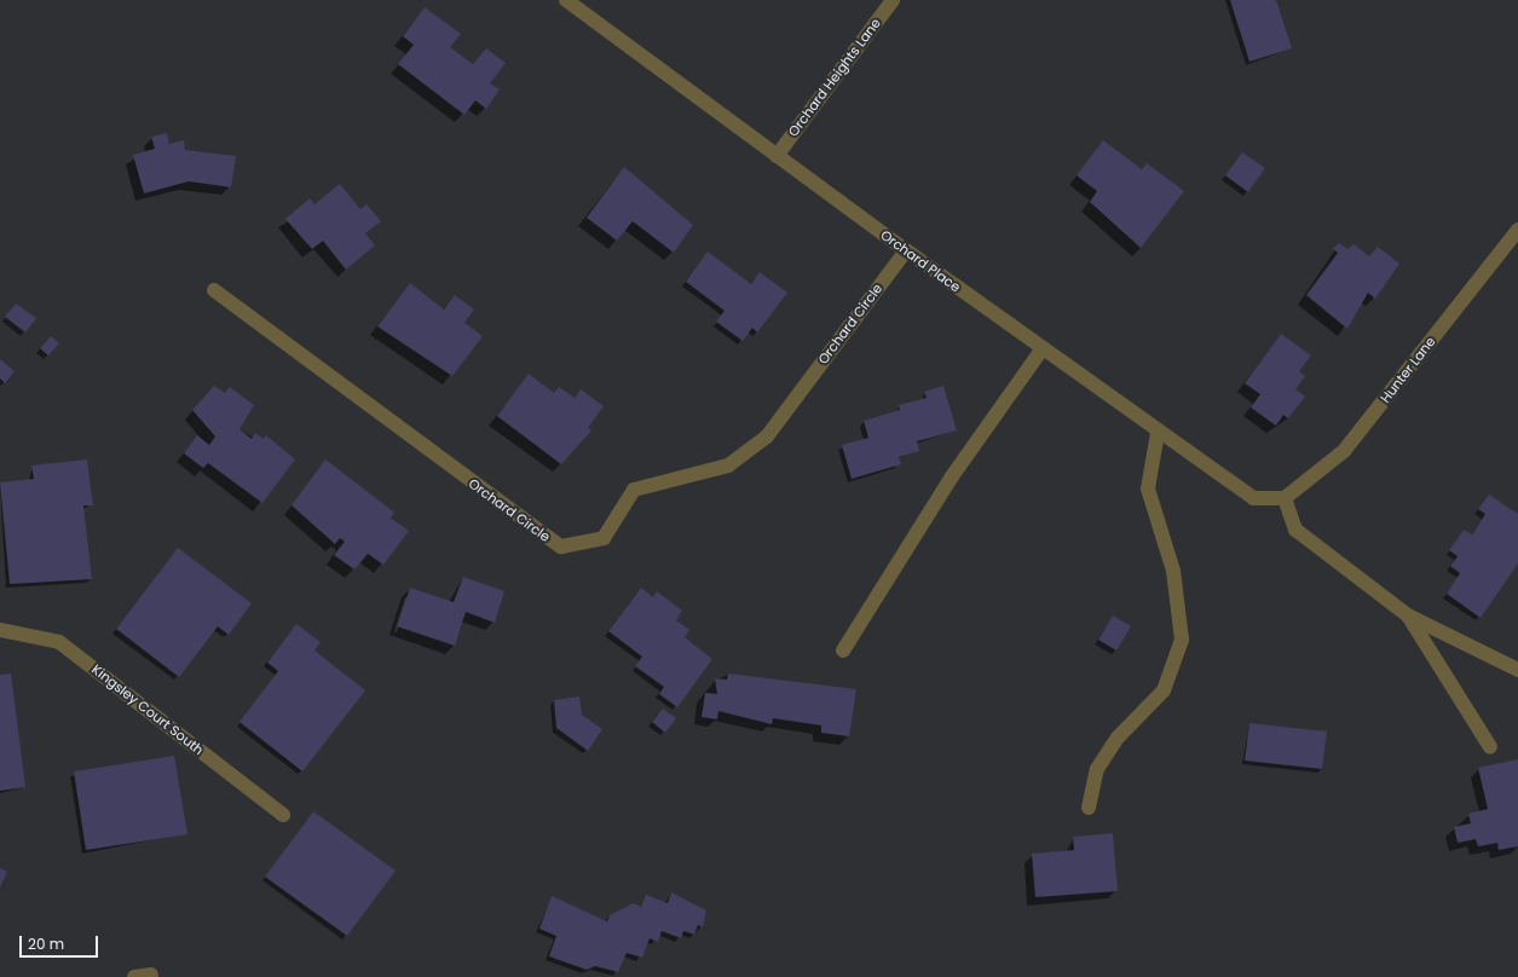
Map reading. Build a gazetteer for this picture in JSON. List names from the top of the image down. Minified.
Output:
{"streets":{"street":["Orchard Heights Lane","Orchard Place","Orchard Circle","Hunter Lane","Kingsley Court South"]},"crossings":[["Orchard Heights Lane","Orchard Place"],["Orchard Place","Orchard Circle"],["Orchard Place","Hunter Lane"]],"scale_bar":"20 m"}
